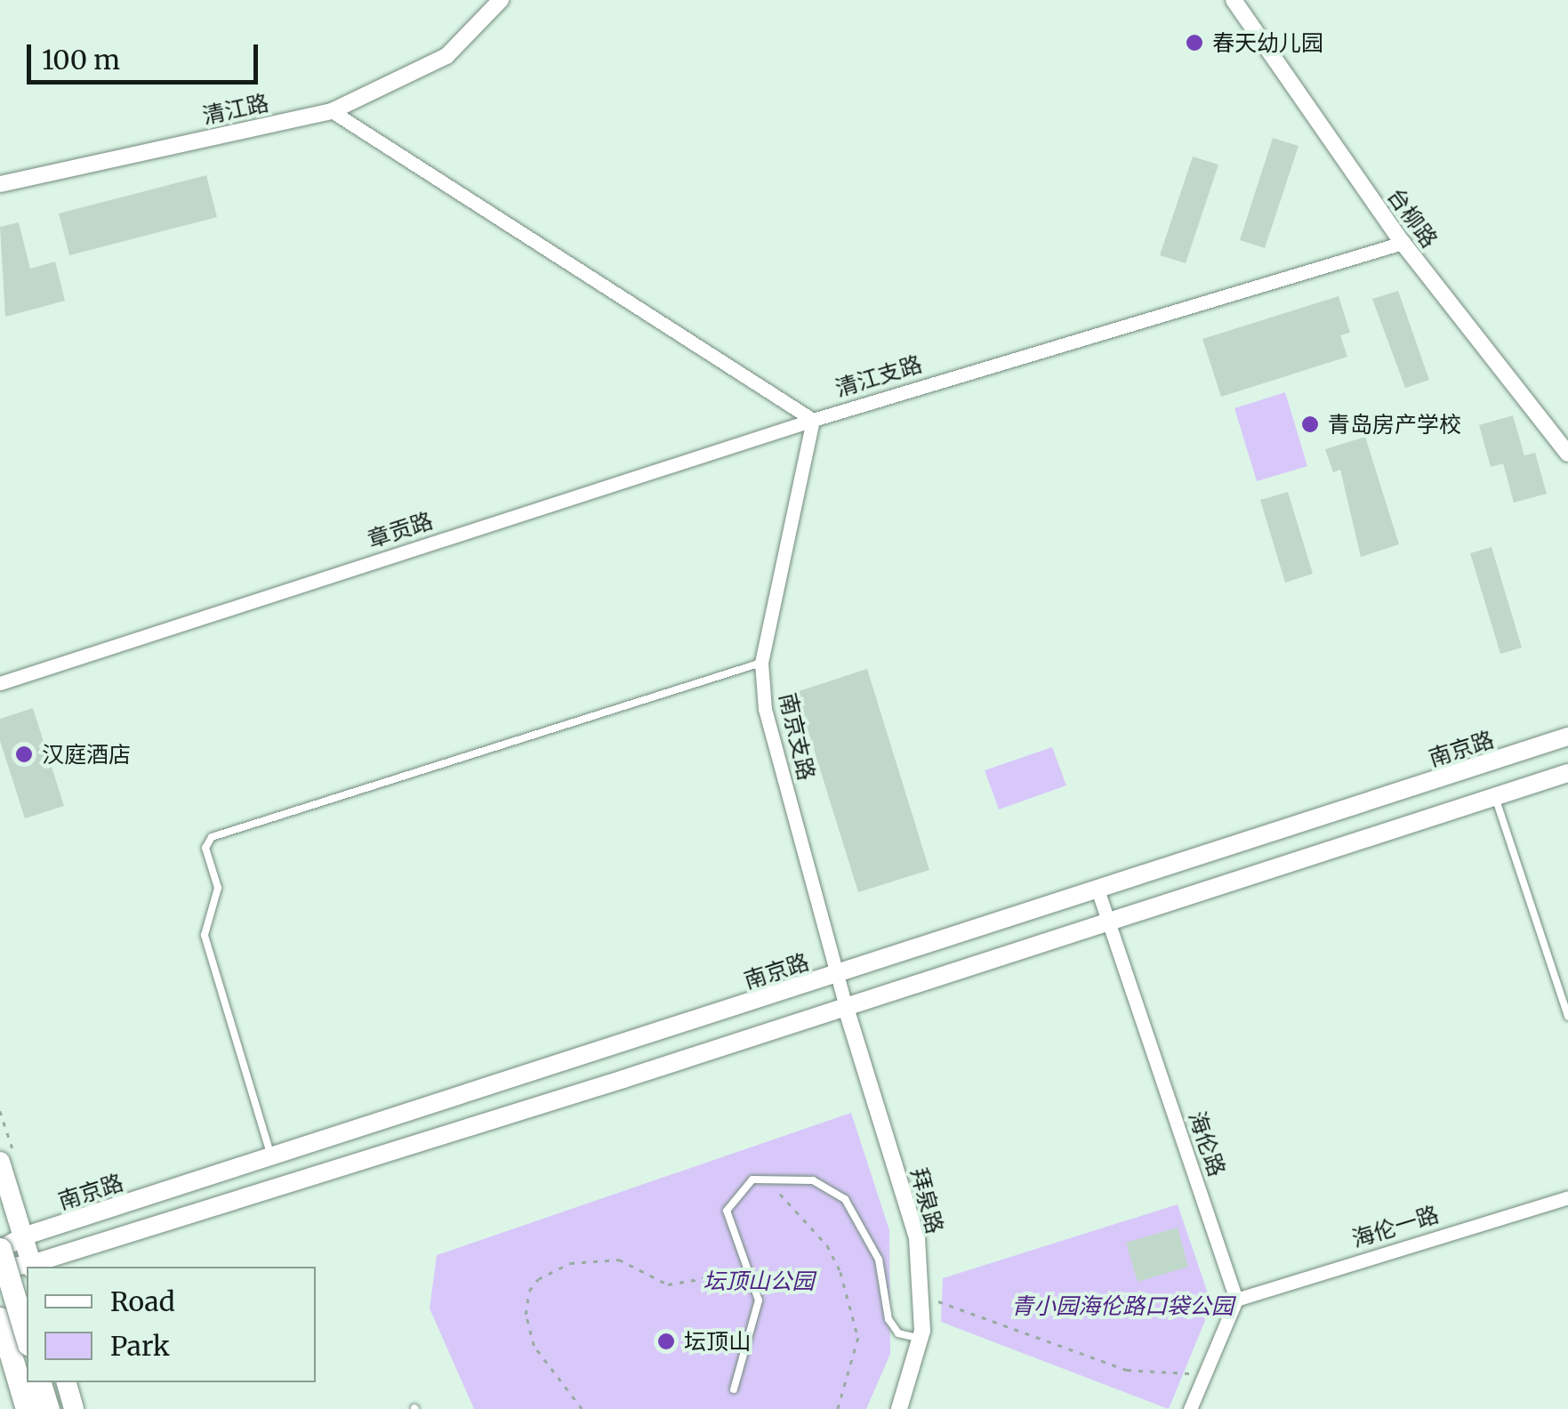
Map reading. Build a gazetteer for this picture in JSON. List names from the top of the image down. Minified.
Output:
{"streets":{"main road":["南京路"],"street":["清江路","台柳路","清江支路","章贡路","南京支路","海伦路","拜泉路","海伦一路"]},"crossings":[["清江路","清江支路"],["台柳路","清江支路"],["清江支路","章贡路"],["清江支路","南京支路"],["章贡路","南京支路"],["南京支路","南京路"],["南京支路","拜泉路"],["南京路","海伦路"],["海伦路","海伦一路"]],"parks":["坛顶山公园","青小园海伦路口袋公园"],"places":["春天幼儿园","青岛房产学校","汉庭酒店","坛顶山"],"legend":["Road","Park"],"scale_bar":"100 m"}
